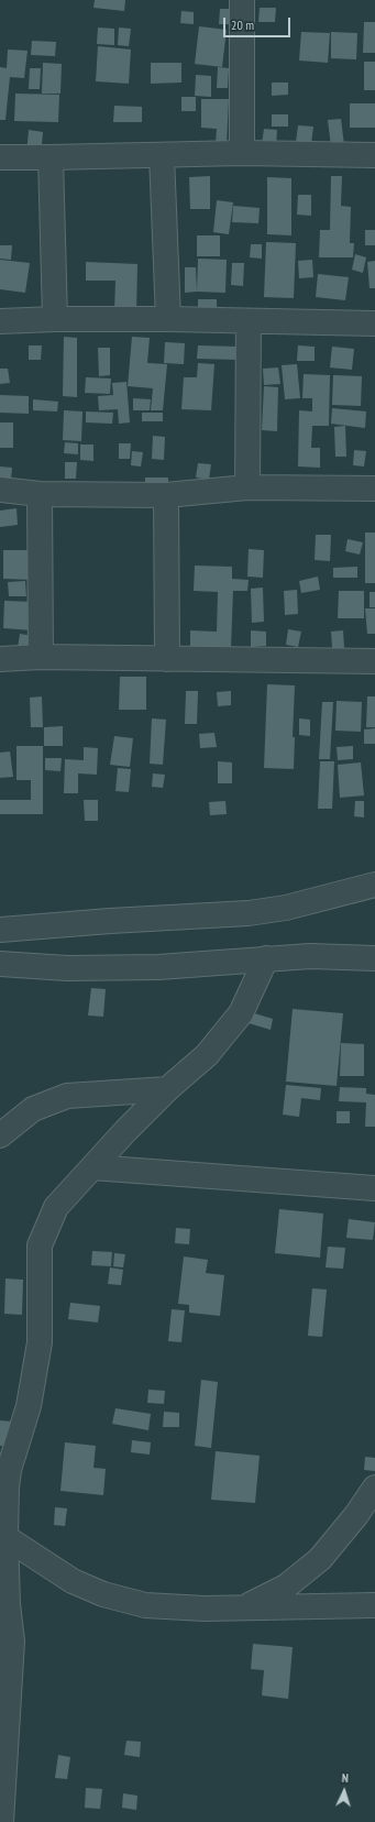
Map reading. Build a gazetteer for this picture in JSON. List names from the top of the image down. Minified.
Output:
{"scale_bar":"20 m","north":"top"}
